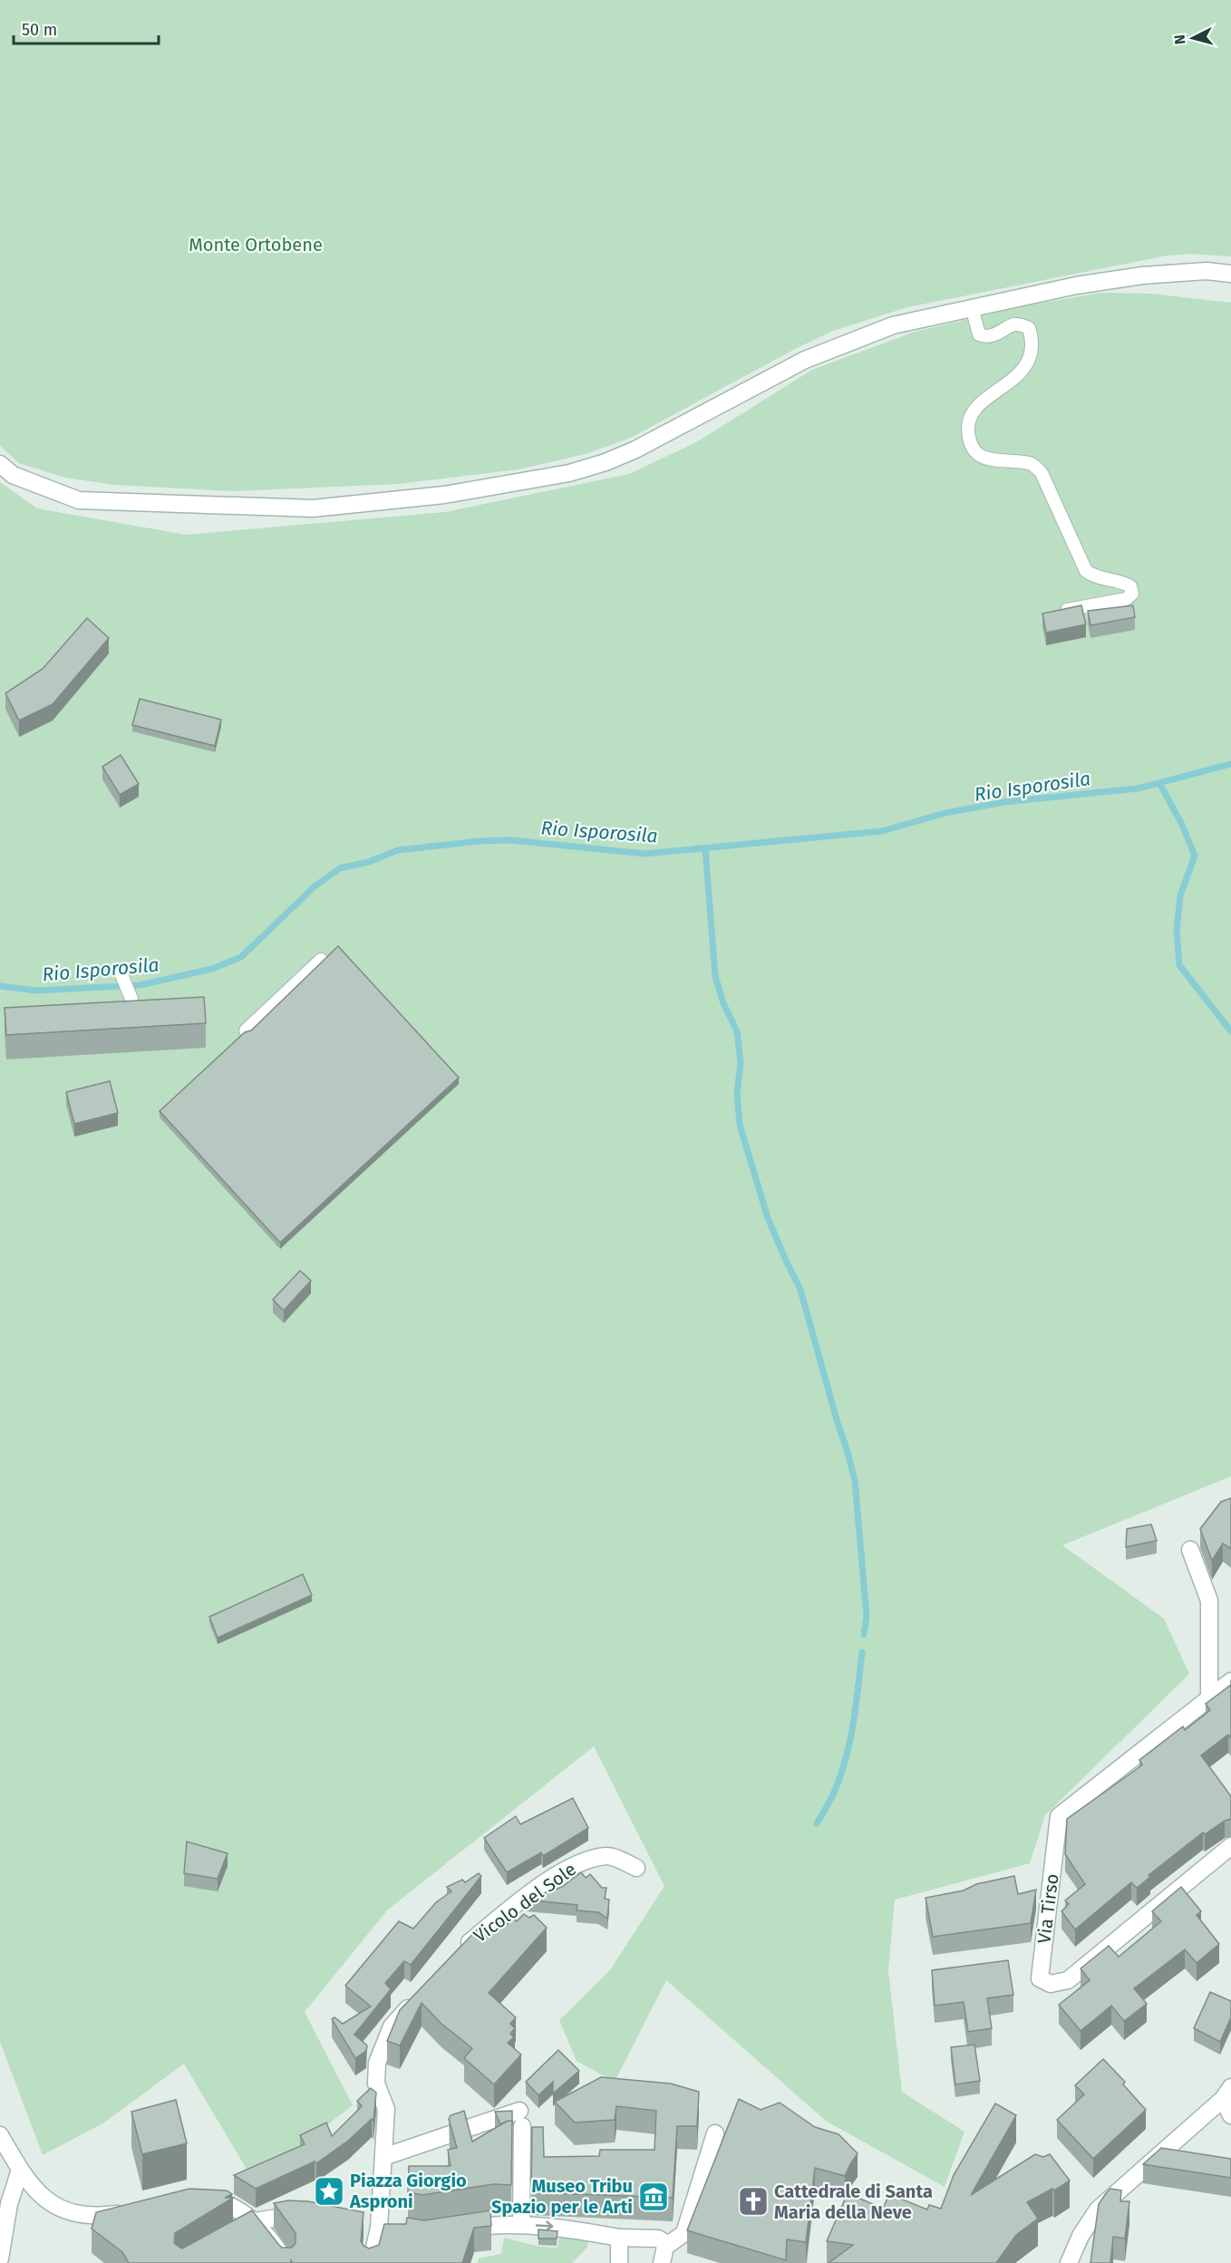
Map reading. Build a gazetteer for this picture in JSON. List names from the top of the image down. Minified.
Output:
{"streets":{"street":["Vicolo del Sole","Via Tirso"]},"water":["Rio Isporosila"],"parks":["Monte Ortobene"],"places":{"place":["Piazza Giorgio Asproni"],"museum":["Museo Tribu Spazio per le Arti"],"church":["Cattedrale di Santa Maria della Neve"]},"scale_bar":"50 m","north":"left"}
